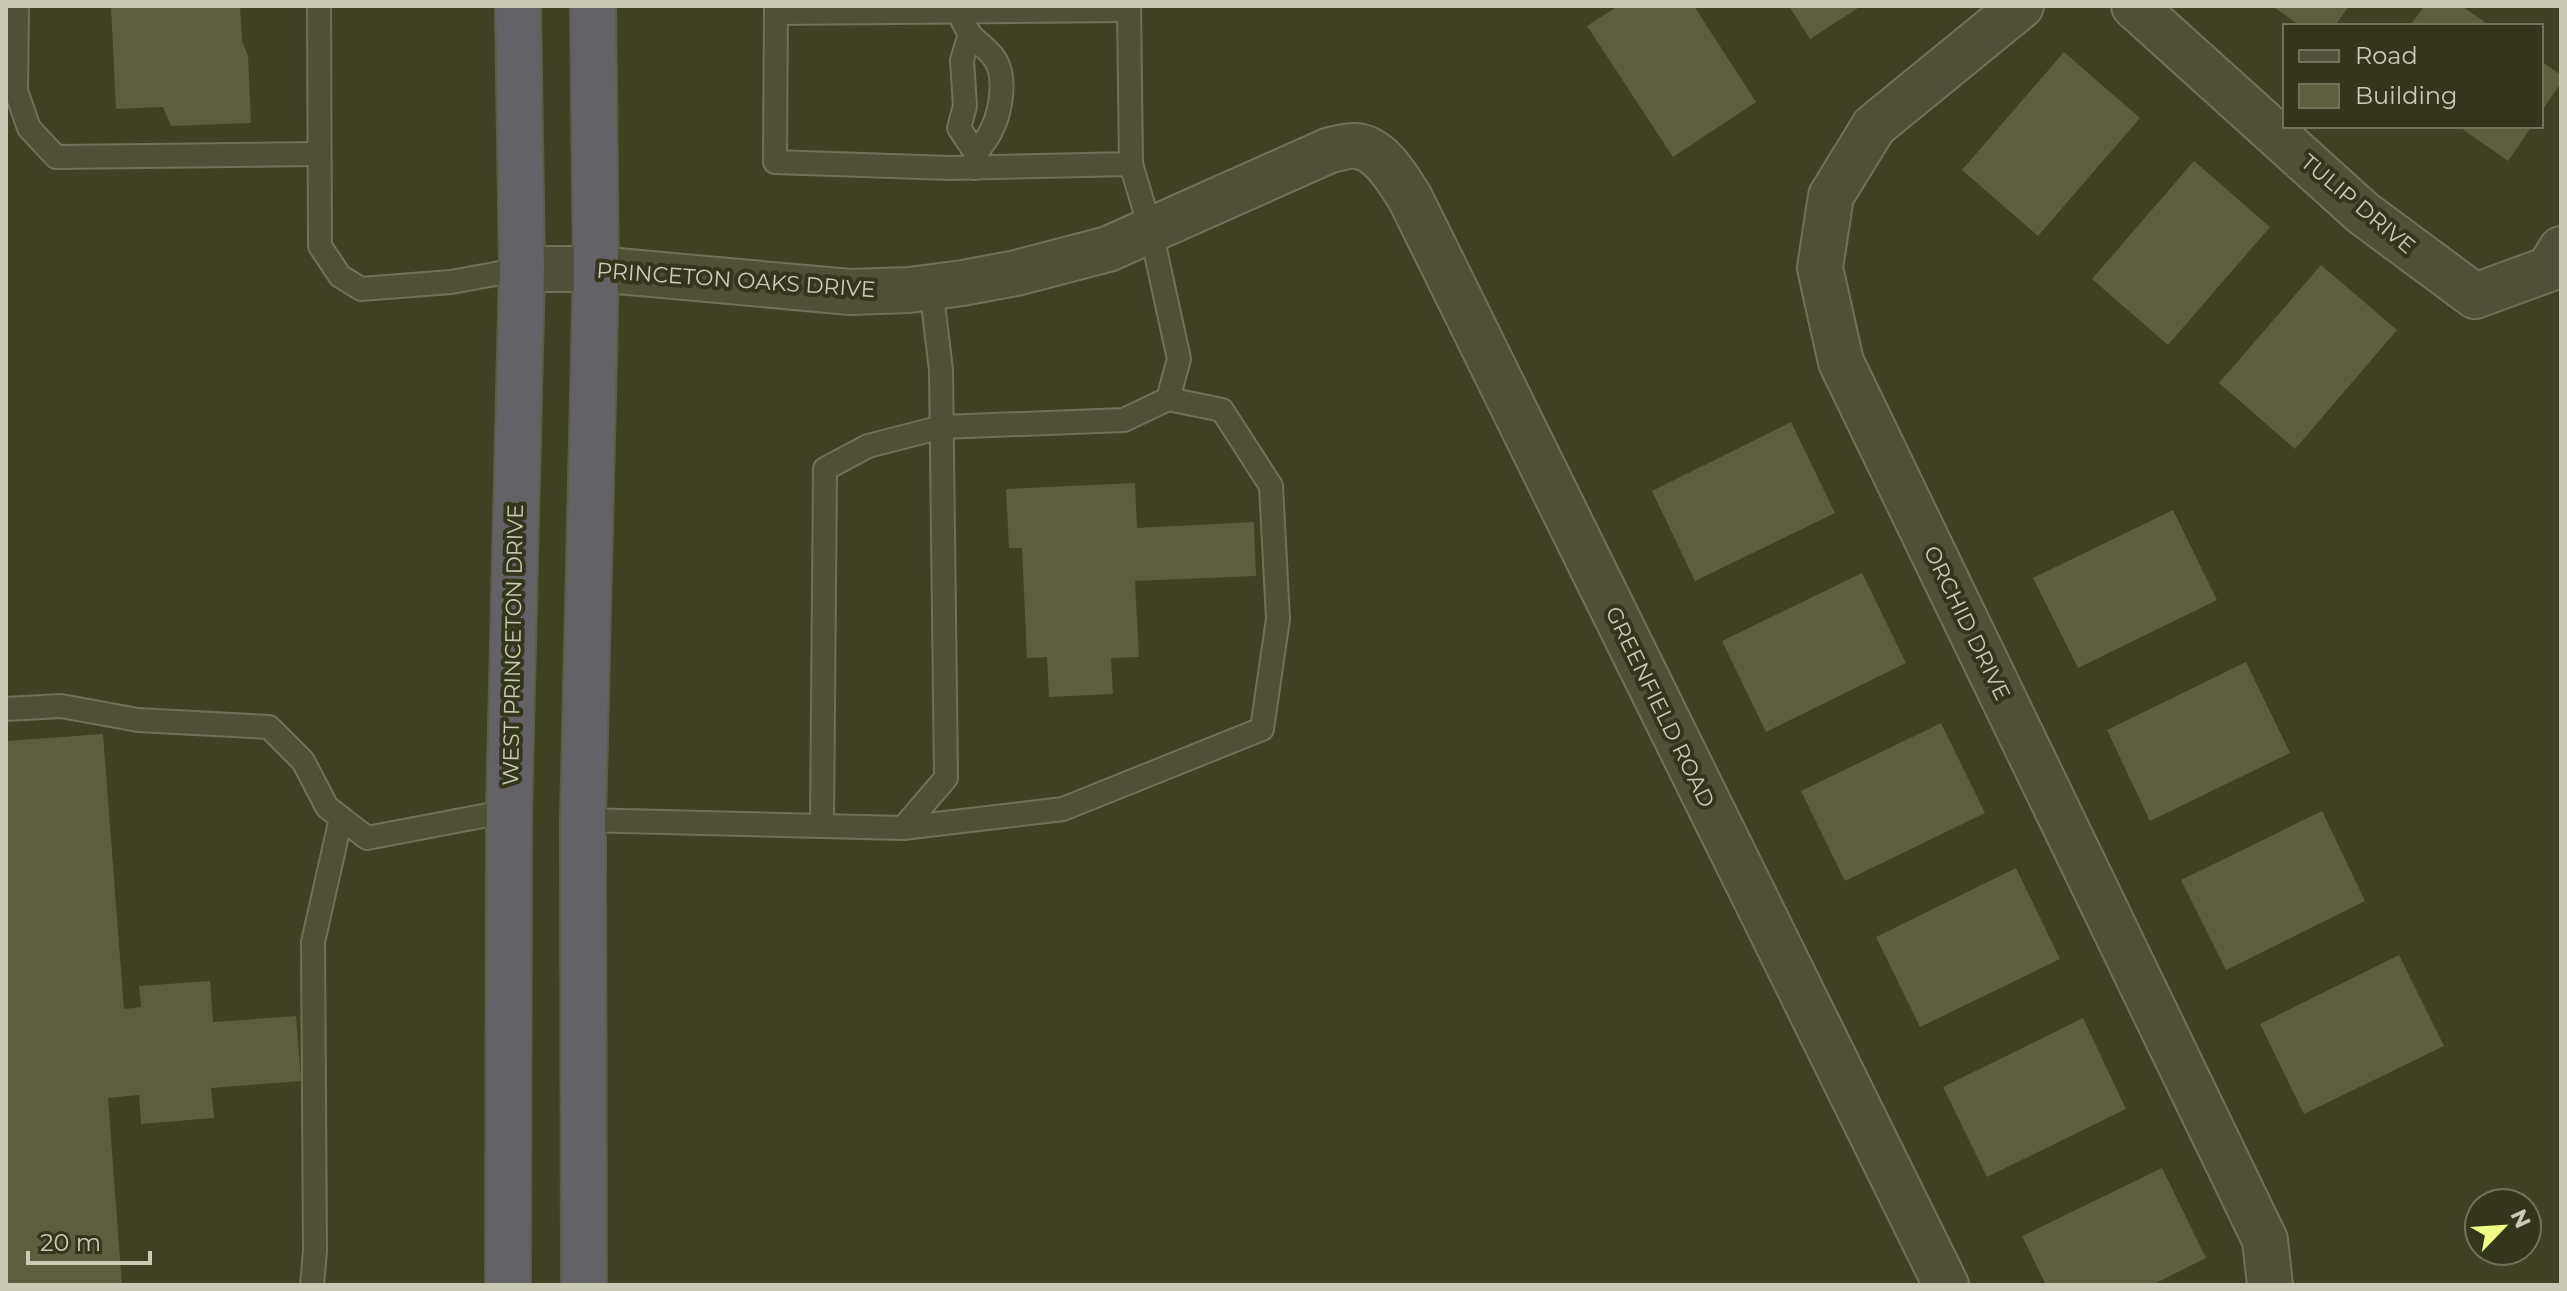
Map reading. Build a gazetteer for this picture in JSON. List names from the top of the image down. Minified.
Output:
{"streets":{"highway":["WEST PRINCETON DRIVE"],"street":["TULIP DRIVE","PRINCETON OAKS DRIVE","ORCHID DRIVE","GREENFIELD ROAD"]},"crossings":[["PRINCETON OAKS DRIVE","WEST PRINCETON DRIVE"],["PRINCETON OAKS DRIVE","GREENFIELD ROAD"]],"legend":["Road","Building"],"scale_bar":"20 m","north":"top right"}
